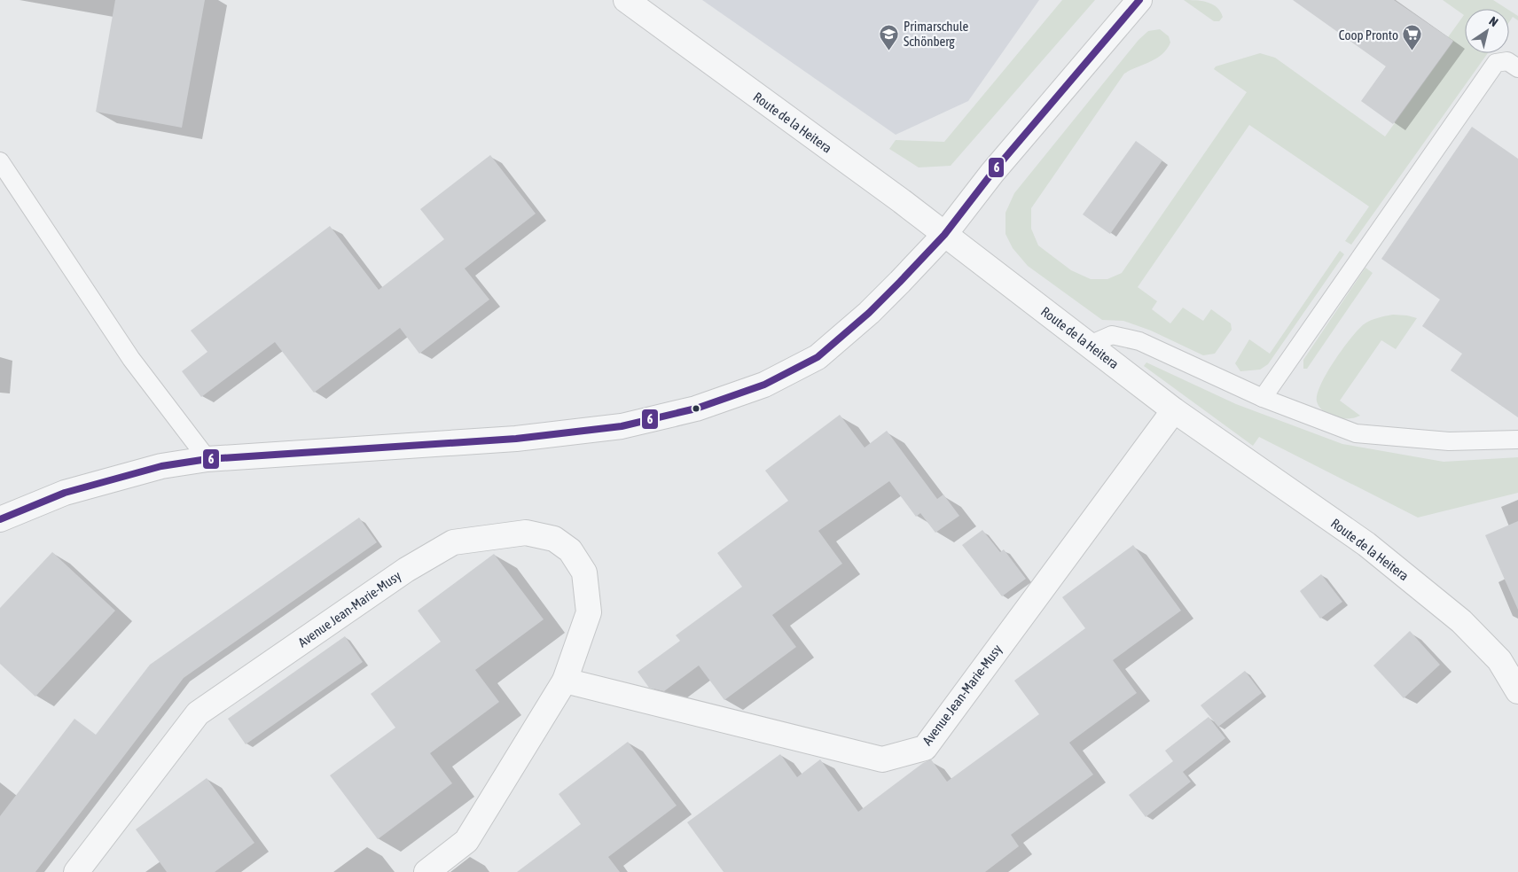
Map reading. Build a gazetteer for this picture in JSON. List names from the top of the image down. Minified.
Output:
{"streets":{"street":["Route de la Heitera","Avenue Jean-Marie-Musy"]},"crossings":[["Route de la Heitera","Avenue Jean-Marie-Musy"]],"places":{"school or university":["Primarschule Schönberg"],"supermarket":["Coop Pronto"]},"lines":["transit line 6"],"north":"top right"}
